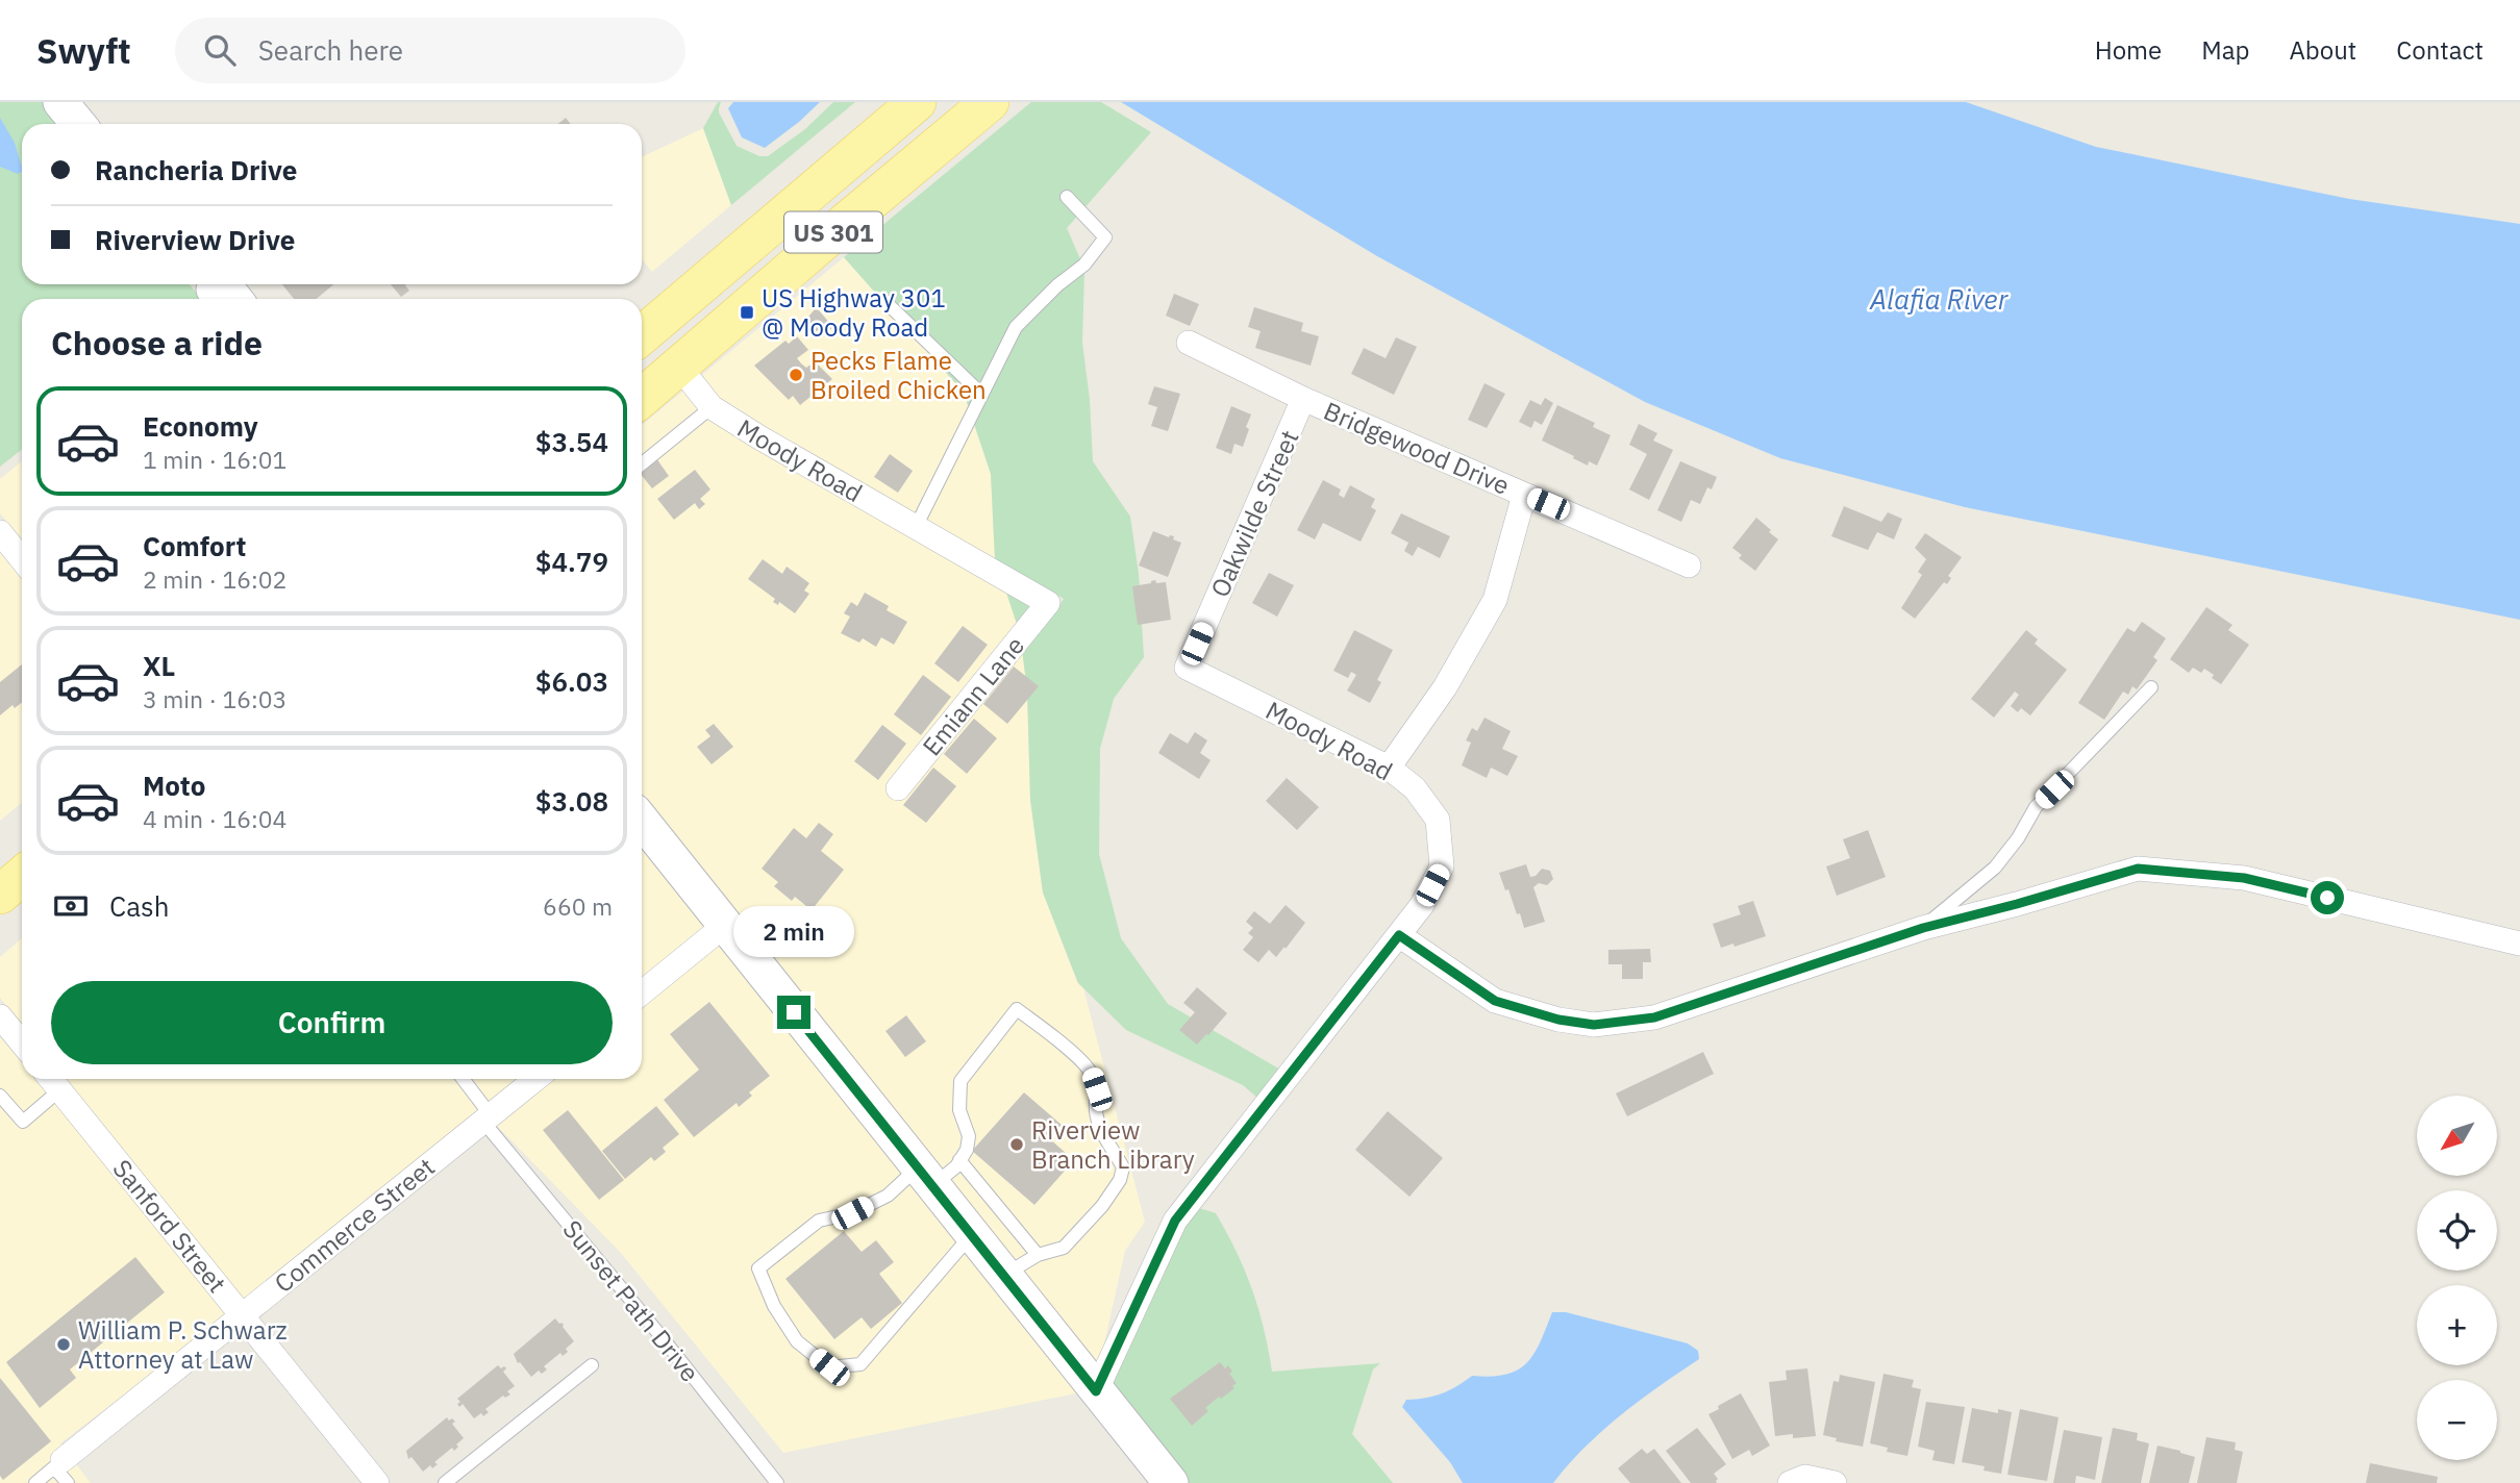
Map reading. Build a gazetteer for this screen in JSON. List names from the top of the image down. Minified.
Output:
{"streets":{"main road":["US 301"],"street":["Bridgewood Drive","Moody Road","Oakwilde Street","Emiann Lane","Commerce Street","Sanford Street"],"lane":["Sunset Path Drive"]},"crossings":[["US 301","Moody Road"],["Bridgewood Drive","Oakwilde Street"],["Moody Road","Oakwilde Street"],["Moody Road","Emiann Lane"],["Commerce Street","Sanford Street"],["Commerce Street","Sunset Path Drive"]],"water":["Alafia River"],"places":{"transit":["US Highway 301 @ Moody Road"],"other":["Pecks Flame Broiled Chicken","Riverview Branch Library","William P. Schwarz Attorney at Law"]},"north":"bottom left","page":{"header":"Swyft","search":"Search here","nav":["Home","Map","About","Contact"],"banner":["Rancheria Drive","Riverview Drive"],"heading":"Choose a ride","list":[{"name":"Economy","note":"1 min · 16:01","value":"$3.54"},{"name":"Comfort","note":"2 min · 16:02","value":"$4.79"},{"name":"XL","note":"3 min · 16:03","value":"$6.03"},{"name":"Moto","note":"4 min · 16:04","value":"$3.08"}],"pay":["Cash","660 m"],"bubble":"2 min","buttons":"Confirm","map_buttons":["+","−"]}}
